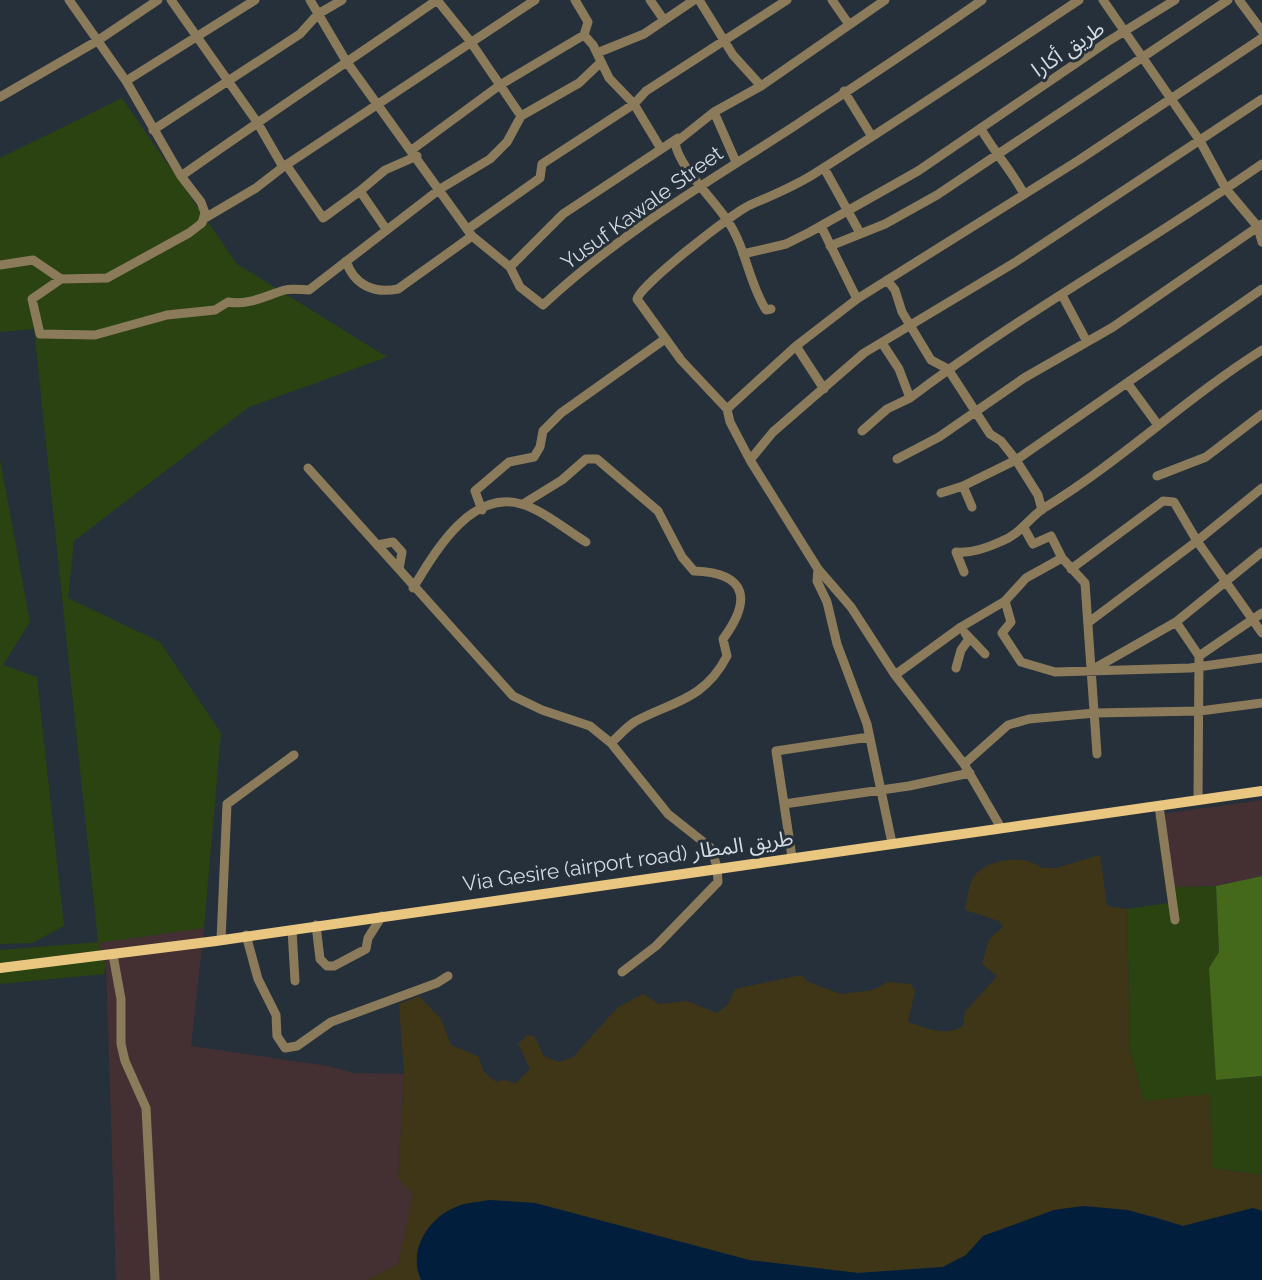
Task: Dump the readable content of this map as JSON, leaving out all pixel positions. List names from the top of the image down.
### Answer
{
  "streets": {
    "main road": ["Via Gesire (airport road) طريق المطار"],
    "street": ["طريق أكارا", "Yusuf Kawale Street"]
  }
}
